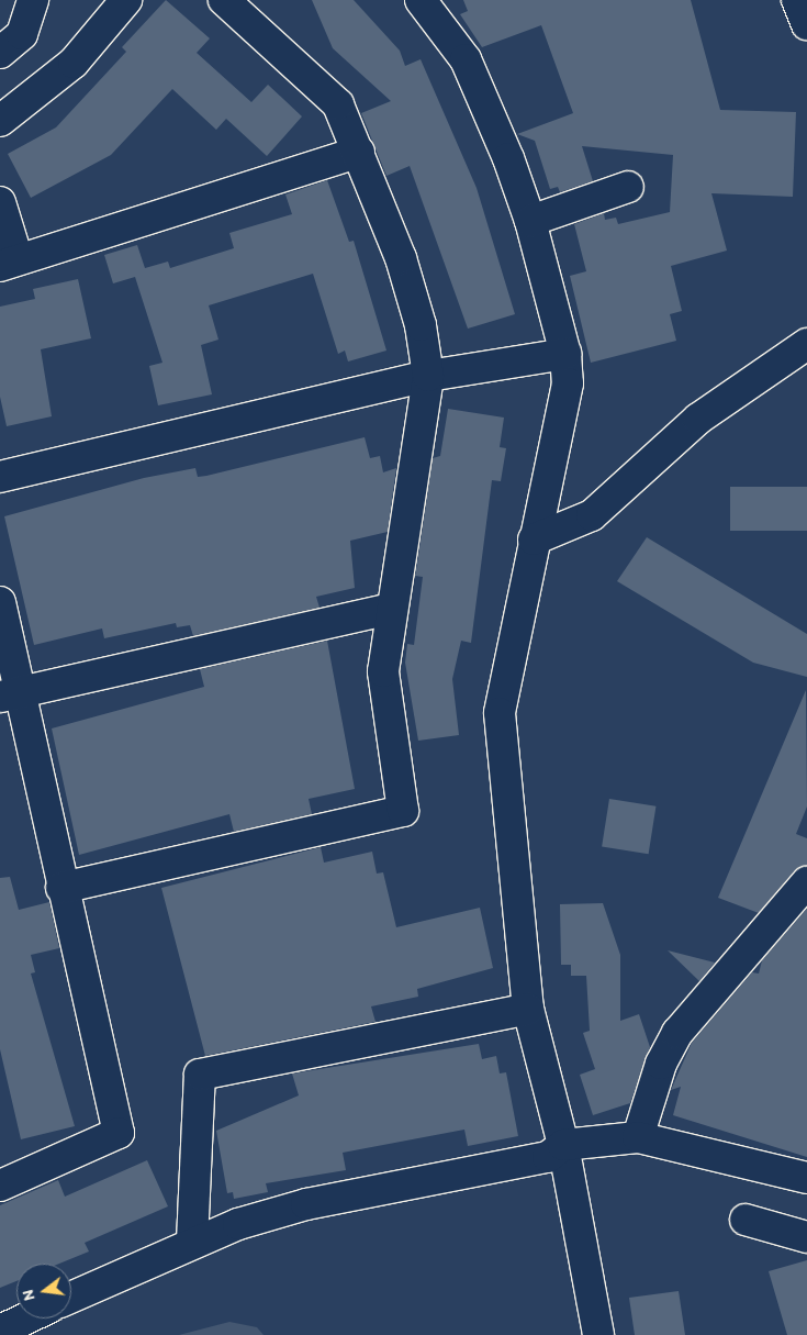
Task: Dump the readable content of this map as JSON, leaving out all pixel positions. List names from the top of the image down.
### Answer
{
  "north": "left"
}
